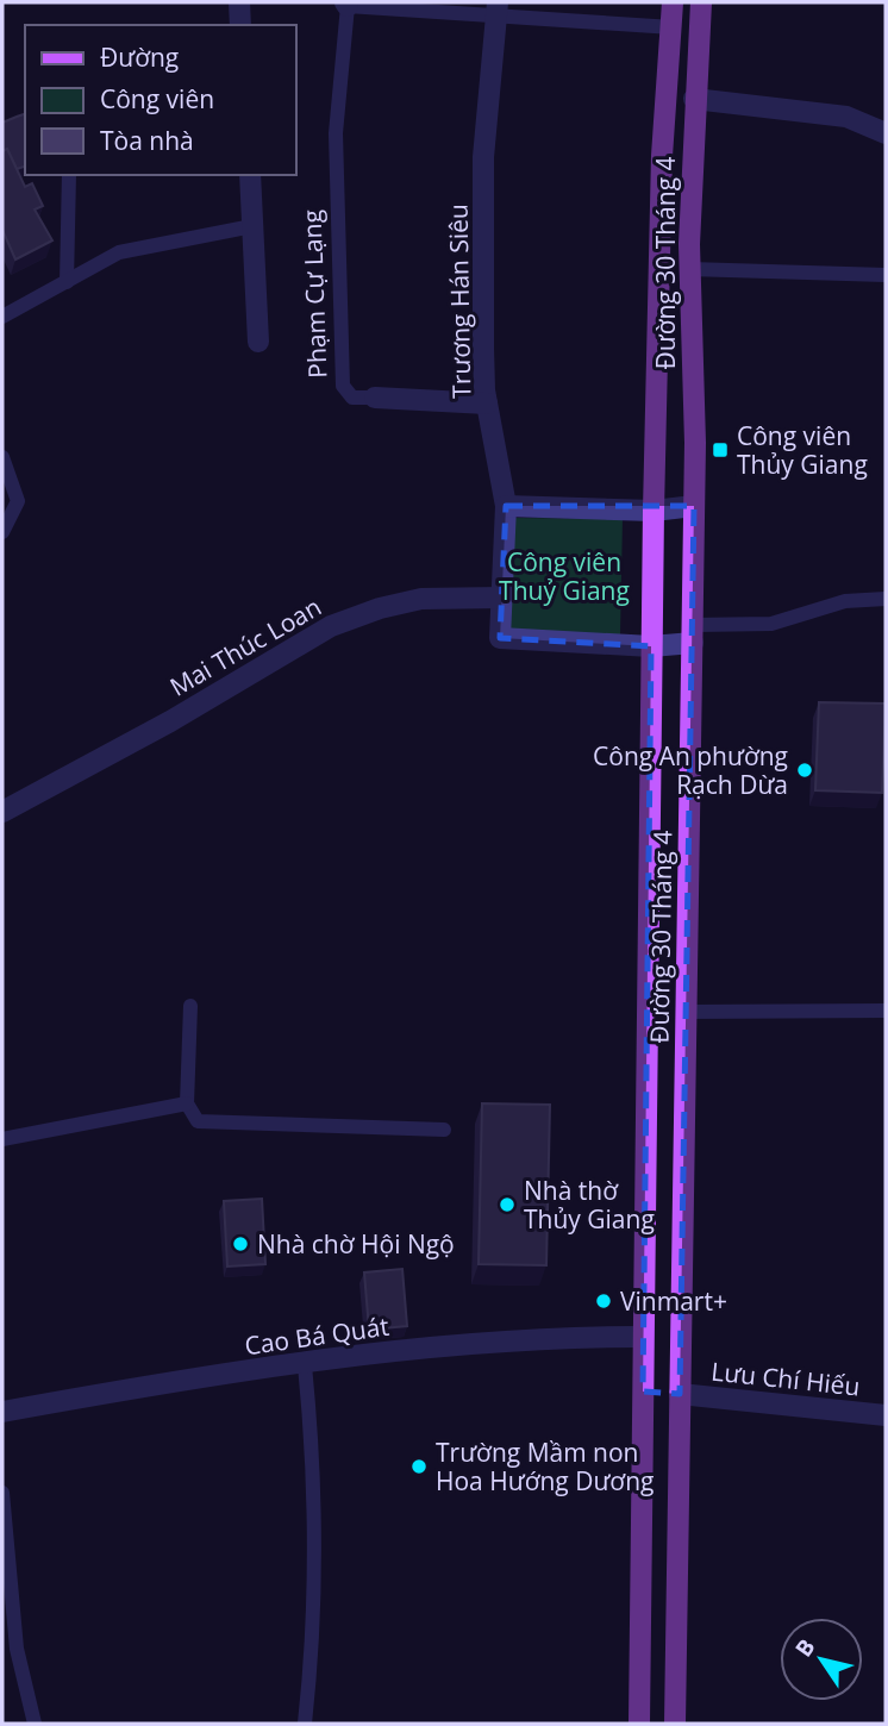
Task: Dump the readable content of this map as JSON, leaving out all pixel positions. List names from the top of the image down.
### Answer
{
  "streets": {
    "main road": ["Đường 30 Tháng 4"],
    "street": [
      "Phạm Cự Lạng",
      "Trương Hán Siêu",
      "Mai Thúc Loan",
      "Cao Bá Quát",
      "Lưu Chí Hiếu"
    ]
  },
  "crossings": [
    ["Đường 30 Tháng 4", "Cao Bá Quát"],
    ["Đường 30 Tháng 4", "Lưu Chí Hiếu"],
    ["Phạm Cự Lạng", "Trương Hán Siêu"],
    ["Trương Hán Siêu", "Mai Thúc Loan"]
  ],
  "parks": ["Công viên Thuỷ Giang"],
  "places": {
    "transit": ["Công viên Thủy Giang"],
    "other": [
      "Công An phường Rạch Dừa",
      "Nhà thờ Thủy Giang",
      "Nhà chờ Hội Ngộ",
      "Vinmart+",
      "Trường Mầm non Hoa Hướng Dương"
    ]
  },
  "legend": ["Đường", "Công viên", "Tòa nhà"],
  "north": "top left"
}
